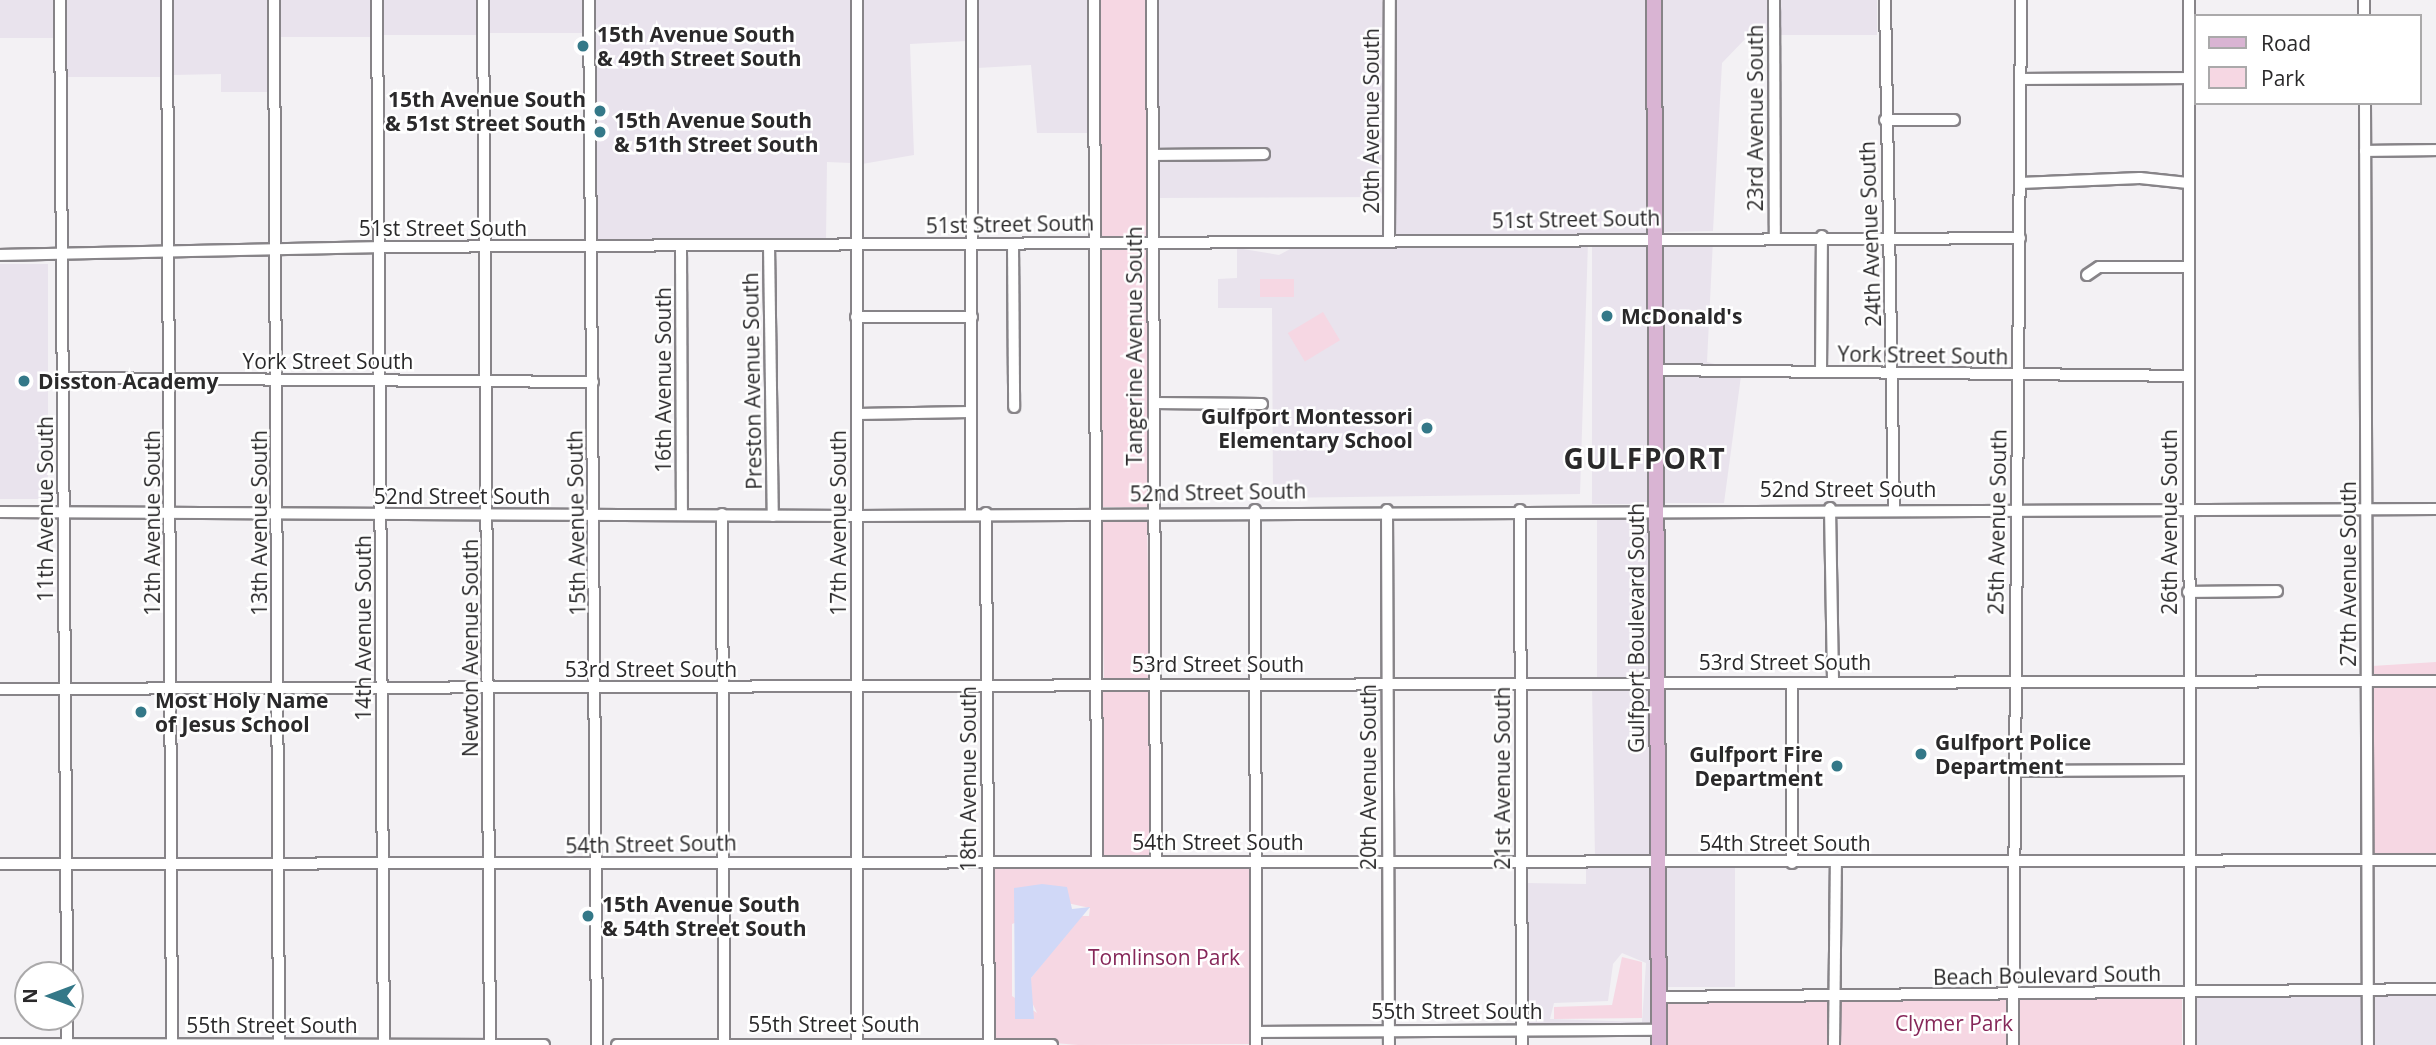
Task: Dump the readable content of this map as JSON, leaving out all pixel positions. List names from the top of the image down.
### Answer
{
  "streets": {
    "main road": ["Gulfport Boulevard South"],
    "street": [
      "23rd Avenue South",
      "20th Avenue South",
      "51st Street South",
      "24th Avenue South",
      "Tangerine Avenue South",
      "York Street South",
      "16th Avenue South",
      "Preston Avenue South",
      "52nd Street South",
      "11th Avenue South",
      "25th Avenue South",
      "26th Avenue South",
      "12th Avenue South",
      "13th Avenue South",
      "15th Avenue South",
      "17th Avenue South",
      "27th Avenue South",
      "14th Avenue South",
      "Newton Avenue South",
      "53rd Street South",
      "21st Avenue South",
      "18th Avenue South",
      "54th Street South",
      "Beach Boulevard South",
      "55th Street South"
    ]
  },
  "crossings": [
    ["23rd Avenue South", "51st Street South"],
    ["20th Avenue South", "51st Street South"],
    ["20th Avenue South", "52nd Street South"],
    ["20th Avenue South", "53rd Street South"],
    ["20th Avenue South", "54th Street South"],
    ["20th Avenue South", "55th Street South"],
    ["51st Street South", "24th Avenue South"],
    ["51st Street South", "Tangerine Avenue South"],
    ["51st Street South", "16th Avenue South"],
    ["51st Street South", "Preston Avenue South"],
    ["51st Street South", "11th Avenue South"],
    ["51st Street South", "25th Avenue South"],
    ["51st Street South", "12th Avenue South"],
    ["51st Street South", "13th Avenue South"],
    ["51st Street South", "15th Avenue South"],
    ["51st Street South", "17th Avenue South"],
    ["51st Street South", "14th Avenue South"],
    ["51st Street South", "Gulfport Boulevard South"],
    ["51st Street South", "Newton Avenue South"],
    ["24th Avenue South", "York Street South"],
    ["24th Avenue South", "52nd Street South"],
    ["Tangerine Avenue South", "52nd Street South"],
    ["Tangerine Avenue South", "53rd Street South"],
    ["Tangerine Avenue South", "54th Street South"],
    ["York Street South", "11th Avenue South"],
    ["York Street South", "25th Avenue South"],
    ["York Street South", "26th Avenue South"],
    ["York Street South", "12th Avenue South"],
    ["York Street South", "13th Avenue South"],
    ["York Street South", "15th Avenue South"],
    ["York Street South", "14th Avenue South"],
    ["York Street South", "Gulfport Boulevard South"],
    ["York Street South", "Newton Avenue South"],
    ["16th Avenue South", "52nd Street South"],
    ["Preston Avenue South", "52nd Street South"],
    ["52nd Street South", "11th Avenue South"],
    ["52nd Street South", "25th Avenue South"],
    ["52nd Street South", "26th Avenue South"],
    ["52nd Street South", "12th Avenue South"],
    ["52nd Street South", "13th Avenue South"],
    ["52nd Street South", "15th Avenue South"],
    ["52nd Street South", "17th Avenue South"],
    ["52nd Street South", "27th Avenue South"],
    ["52nd Street South", "14th Avenue South"],
    ["52nd Street South", "Gulfport Boulevard South"],
    ["52nd Street South", "Newton Avenue South"],
    ["52nd Street South", "21st Avenue South"],
    ["52nd Street South", "18th Avenue South"],
    ["11th Avenue South", "53rd Street South"],
    ["11th Avenue South", "54th Street South"],
    ["25th Avenue South", "53rd Street South"],
    ["25th Avenue South", "54th Street South"],
    ["25th Avenue South", "Beach Boulevard South"],
    ["26th Avenue South", "53rd Street South"],
    ["26th Avenue South", "54th Street South"],
    ["26th Avenue South", "Beach Boulevard South"],
    ["12th Avenue South", "53rd Street South"],
    ["12th Avenue South", "54th Street South"],
    ["12th Avenue South", "55th Street South"],
    ["13th Avenue South", "53rd Street South"],
    ["13th Avenue South", "54th Street South"],
    ["13th Avenue South", "55th Street South"],
    ["15th Avenue South", "53rd Street South"],
    ["15th Avenue South", "54th Street South"],
    ["17th Avenue South", "53rd Street South"],
    ["17th Avenue South", "54th Street South"],
    ["17th Avenue South", "55th Street South"],
    ["27th Avenue South", "53rd Street South"],
    ["27th Avenue South", "54th Street South"],
    ["27th Avenue South", "Beach Boulevard South"],
    ["14th Avenue South", "53rd Street South"],
    ["14th Avenue South", "54th Street South"],
    ["14th Avenue South", "55th Street South"],
    ["Gulfport Boulevard South", "53rd Street South"],
    ["Gulfport Boulevard South", "54th Street South"],
    ["Gulfport Boulevard South", "Beach Boulevard South"],
    ["Gulfport Boulevard South", "55th Street South"],
    ["Newton Avenue South", "53rd Street South"],
    ["Newton Avenue South", "54th Street South"],
    ["Newton Avenue South", "55th Street South"],
    ["53rd Street South", "21st Avenue South"],
    ["53rd Street South", "18th Avenue South"],
    ["21st Avenue South", "54th Street South"],
    ["21st Avenue South", "55th Street South"],
    ["18th Avenue South", "54th Street South"],
    ["18th Avenue South", "55th Street South"]
  ],
  "districts": ["GULFPORT"],
  "parks": ["Tomlinson Park", "Clymer Park"],
  "places": [
    "15th Avenue South & 49th Street South",
    "15th Avenue South & 51st Street South",
    "15th Avenue South & 51th Street South",
    "McDonald's",
    "Disston Academy",
    "Gulfport Montessori Elementary School",
    "Most Holy Name of Jesus School",
    "Gulfport Police Department",
    "Gulfport Fire Department",
    "15th Avenue South & 54th Street South"
  ],
  "legend": ["Road", "Park"],
  "north": "left"
}
